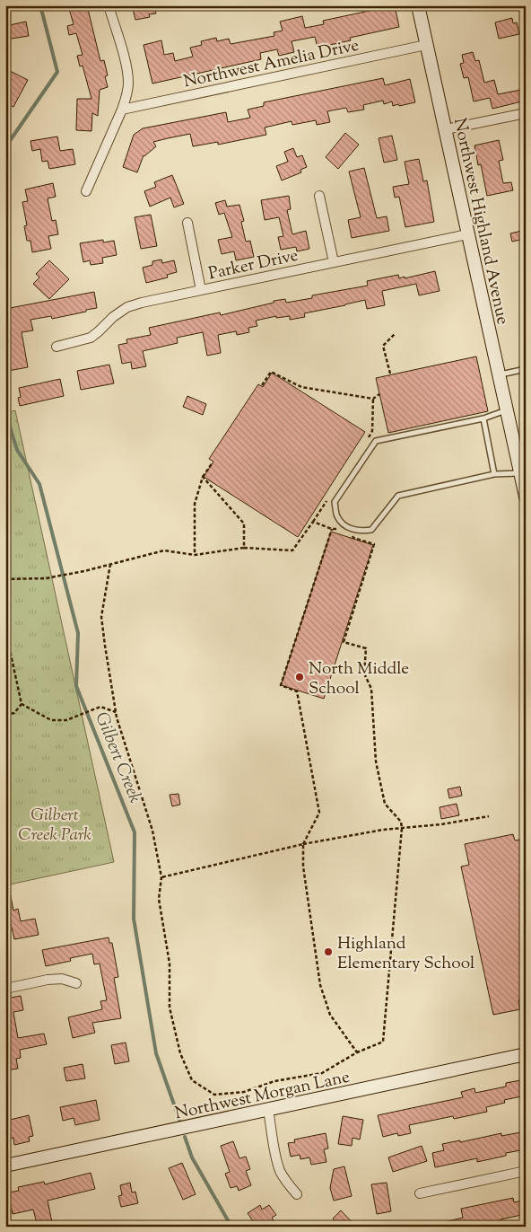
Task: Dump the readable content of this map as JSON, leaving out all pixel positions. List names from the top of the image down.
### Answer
{
  "streets": {
    "street": [
      "Northwest Amelia Drive",
      "Northwest Highland Avenue",
      "Parker Drive",
      "Northwest Morgan Lane"
    ]
  },
  "crossings": [
    ["Northwest Amelia Drive", "Northwest Highland Avenue"],
    ["Northwest Highland Avenue", "Parker Drive"]
  ],
  "water": ["Gilbert Creek"],
  "parks": ["Gilbert Creek Park"],
  "places": ["North Middle School", "Highland Elementary School"]
}
